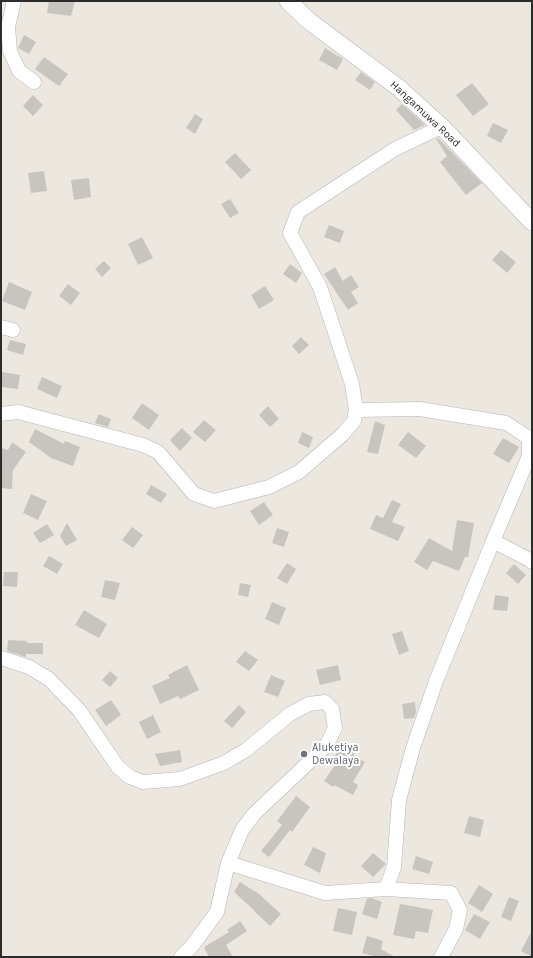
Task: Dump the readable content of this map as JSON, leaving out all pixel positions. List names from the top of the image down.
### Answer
{
  "streets": {
    "street": ["Hangamuwa Road"]
  },
  "places": ["Aluketiya Dewalaya"]
}
